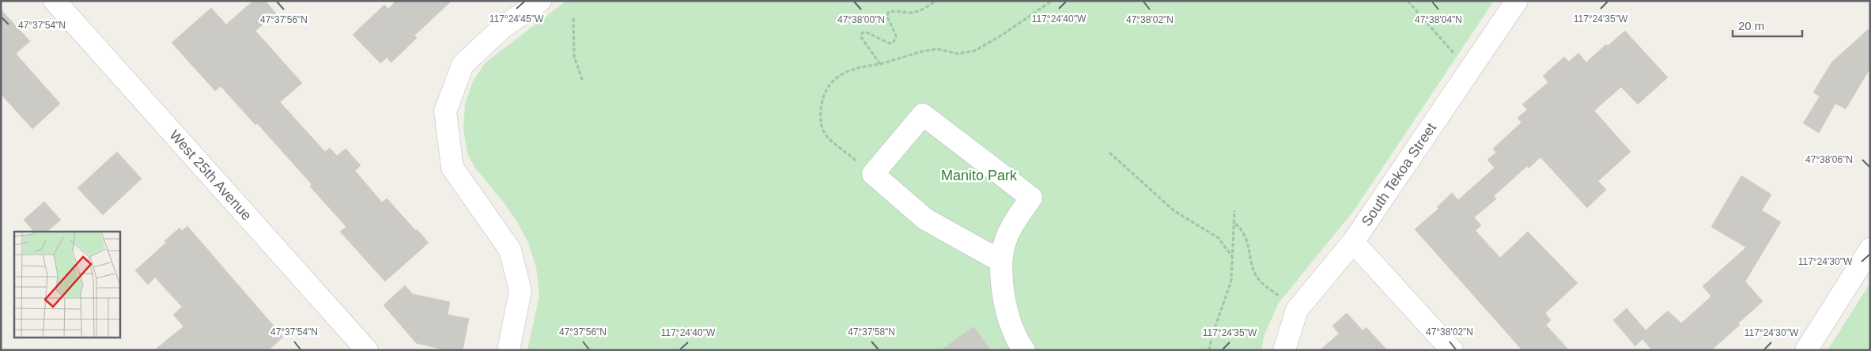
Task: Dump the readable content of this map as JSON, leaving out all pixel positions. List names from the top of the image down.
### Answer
{
  "streets": {
    "street": ["West 25th Avenue", "South Tekoa Street"]
  },
  "parks": ["Manito Park"],
  "scale_bar": "20 m",
  "coordinates": [
    "117°24'40\"W",
    "117°24'35\"W",
    "117°24'45\"W",
    "47°38'02\"N",
    "47°38'04\"N",
    "47°37'56\"N",
    "47°38'00\"N",
    "47°37'54\"N",
    "47°38'06\"N",
    "117°24'30\"W",
    "47°37'58\"N"
  ]
}
